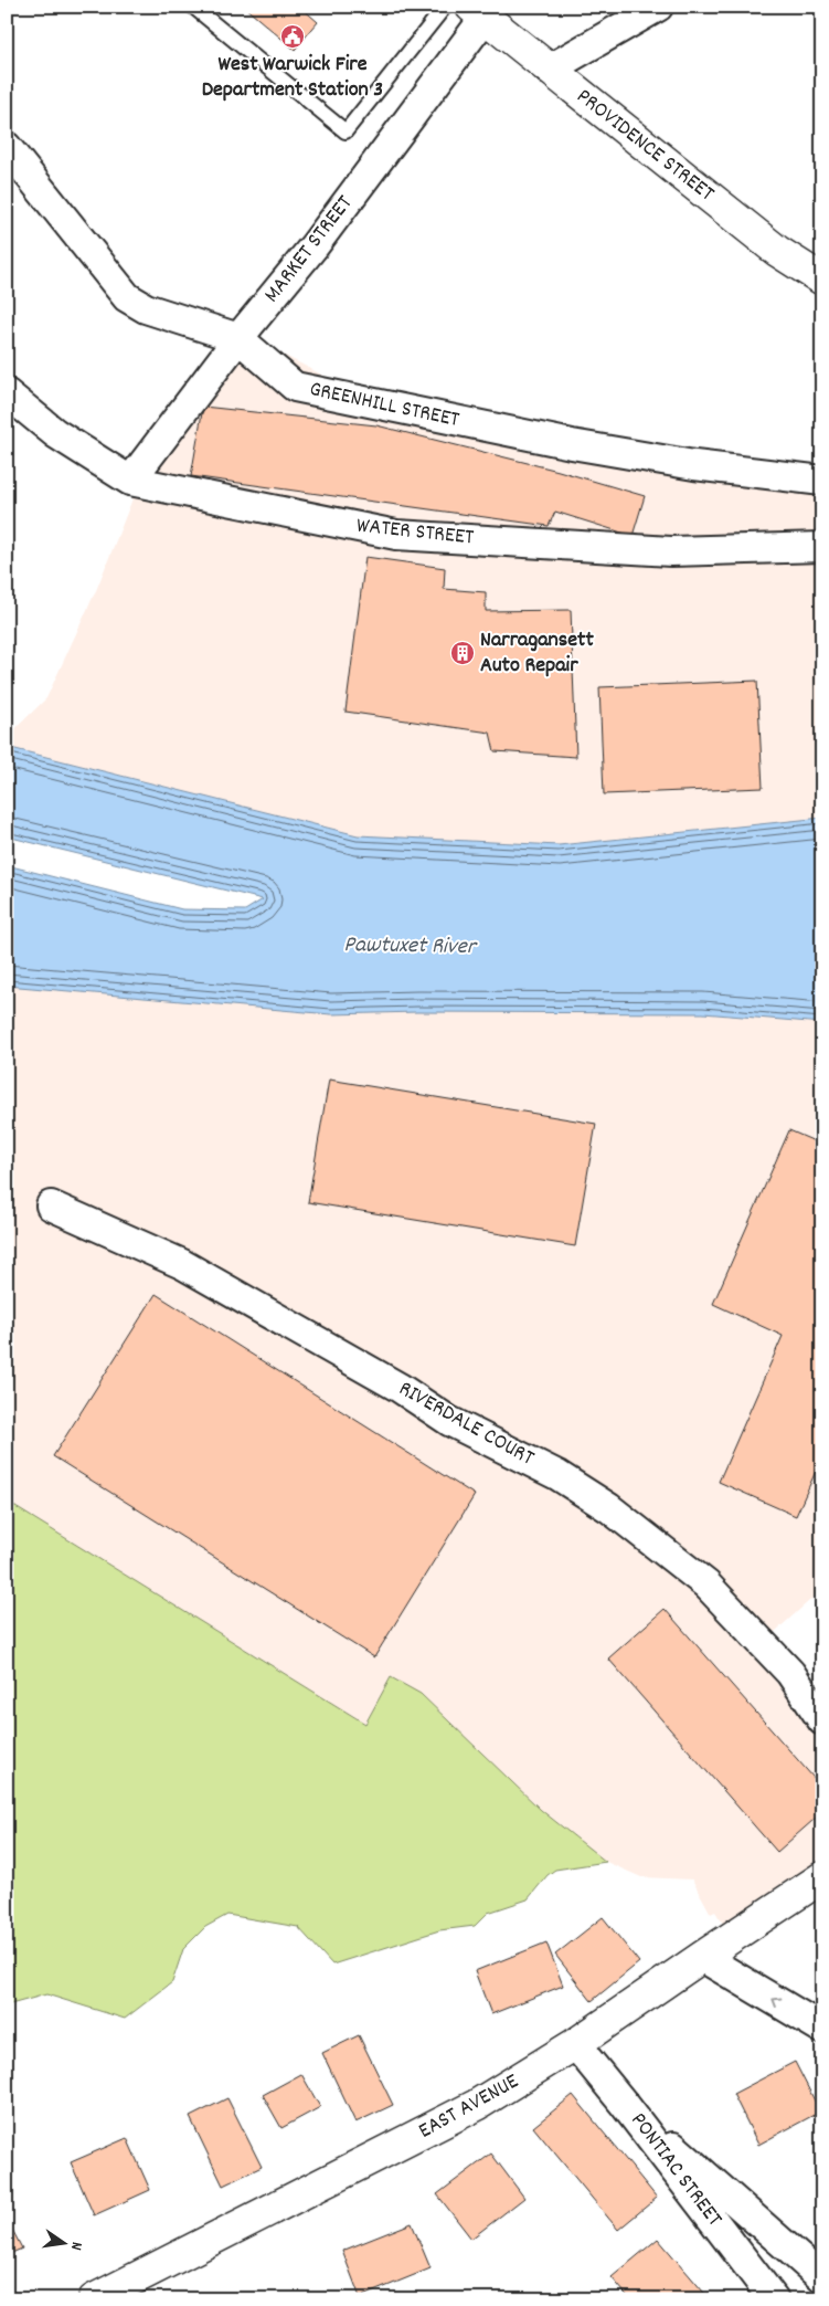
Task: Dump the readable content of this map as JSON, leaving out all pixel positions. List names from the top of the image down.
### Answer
{
  "streets": {
    "main road": ["PROVIDENCE STREET", "EAST AVENUE"],
    "street": [
      "MARKET STREET",
      "GREENHILL STREET",
      "WATER STREET",
      "RIVERDALE COURT",
      "PONTIAC STREET"
    ]
  },
  "crossings": [
    ["PROVIDENCE STREET", "MARKET STREET"],
    ["MARKET STREET", "GREENHILL STREET"],
    ["MARKET STREET", "WATER STREET"],
    ["EAST AVENUE", "PONTIAC STREET"]
  ],
  "water": ["Pawtuxet River"],
  "places": {
    "public building": ["West Warwick Fire Department Station 3"],
    "building": ["Narragansett Auto Repair"]
  },
  "north": "right"
}
